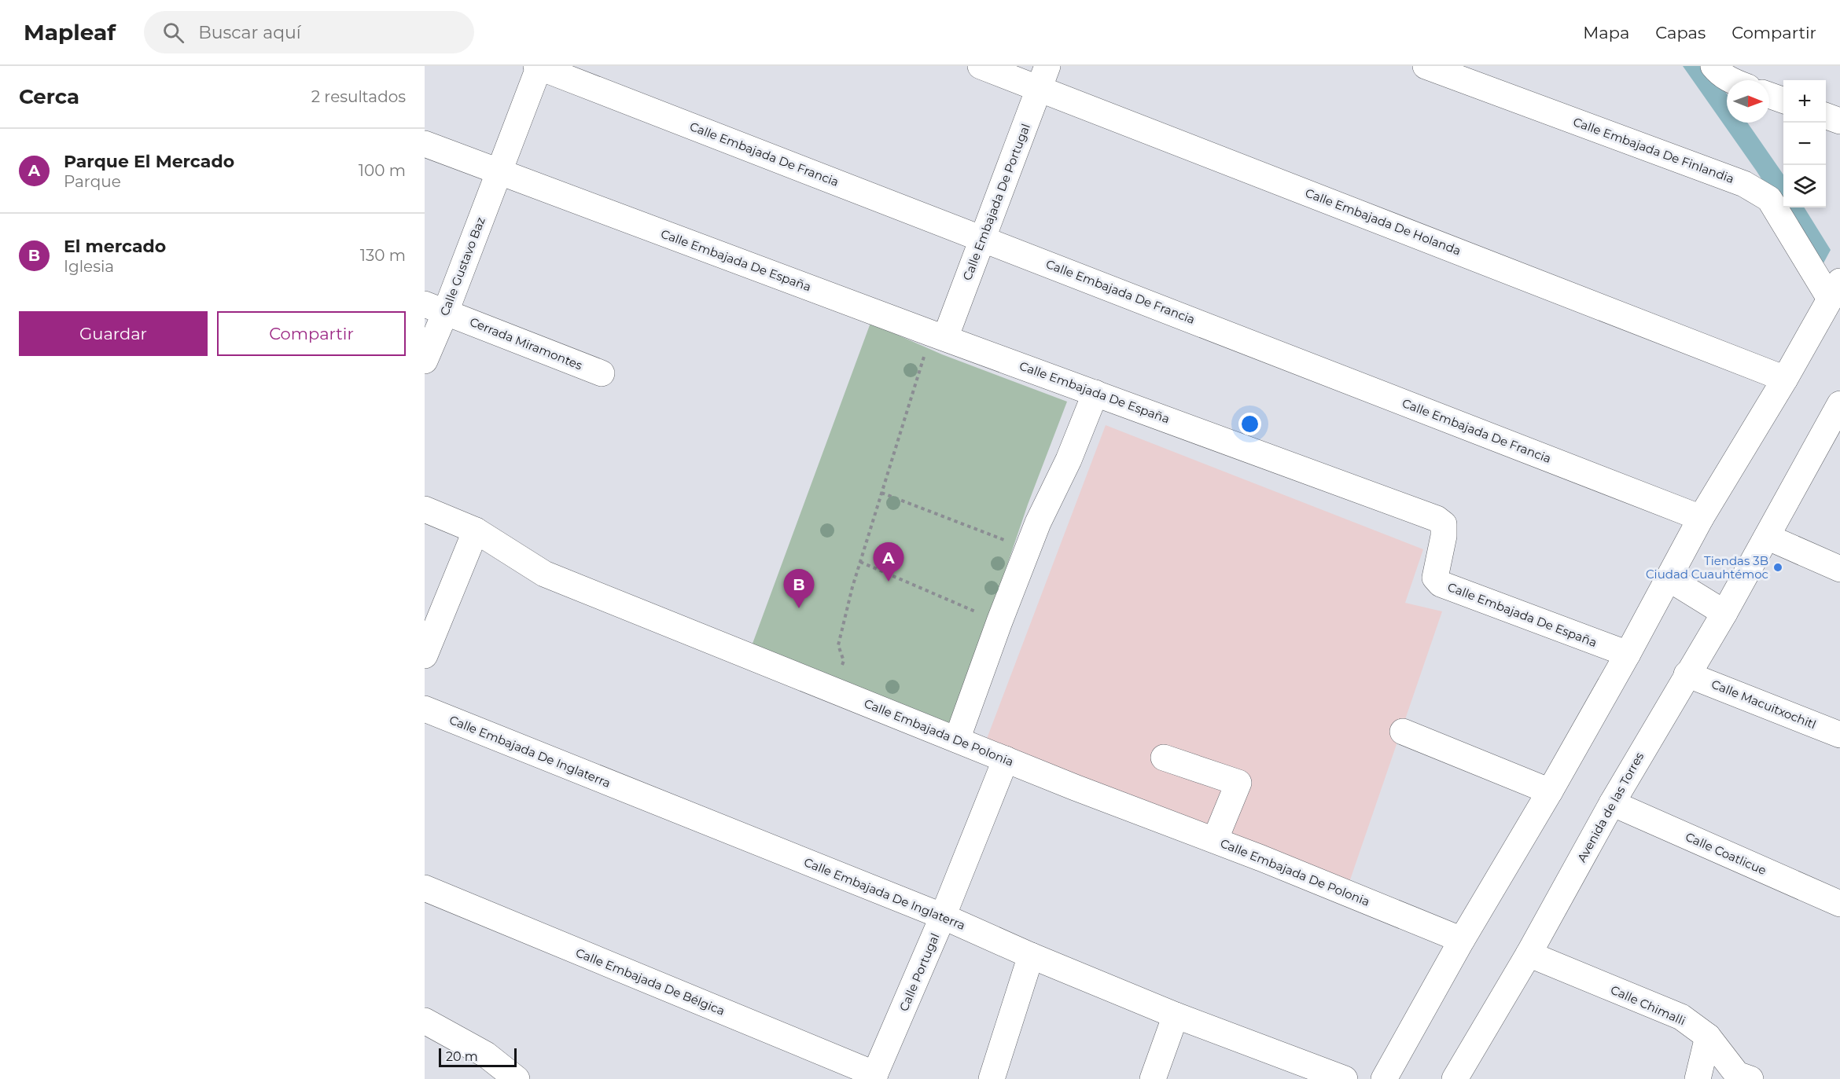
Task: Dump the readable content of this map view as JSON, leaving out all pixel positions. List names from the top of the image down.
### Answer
{
  "streets": {
    "street": [
      "Calle Embajada De Finlandia",
      "Calle Embajada De Francia",
      "Calle Embajada De Portugal",
      "Calle Embajada De Holanda",
      "Calle Embajada De España",
      "Calle Gustavo Baz",
      "Cerrada Miramontes",
      "Calle Macuitxochitl",
      "Calle Embajada De Polonia",
      "Calle Embajada De Inglaterra",
      "Avenida de las Torres",
      "Calle Coatlicue",
      "Calle Portugal",
      "Calle Embajada De Bélgica",
      "Calle Chimalli"
    ]
  },
  "crossings": [
    ["Calle Embajada De Francia", "Calle Embajada De Portugal"],
    ["Calle Embajada De Francia", "Calle Gustavo Baz"],
    ["Calle Embajada De Portugal", "Calle Embajada De Holanda"],
    ["Calle Embajada De Portugal", "Calle Embajada De España"],
    ["Calle Embajada De España", "Calle Gustavo Baz"],
    ["Calle Gustavo Baz", "Cerrada Miramontes"],
    ["Calle Macuitxochitl", "Avenida de las Torres"],
    ["Calle Embajada De Polonia", "Calle Portugal"],
    ["Calle Embajada De Inglaterra", "Calle Portugal"],
    ["Avenida de las Torres", "Calle Coatlicue"],
    ["Avenida de las Torres", "Calle Chimalli"],
    ["Calle Portugal", "Calle Embajada De Bélgica"]
  ],
  "places": ["Tiendas 3B Ciudad Cuauhtémoc"],
  "scale_bar": "20 m",
  "north": "right",
  "page": {
    "header": "Mapleaf",
    "search": "Buscar aquí",
    "nav": ["Mapa", "Capas", "Compartir"],
    "heading": ["Cerca", "2 resultados"],
    "map_buttons": ["+", "−"],
    "list": [
      {
        "mark": "A",
        "name": "Parque El Mercado",
        "note": "Parque",
        "value": "100 m"
      },
      {
        "mark": "B",
        "name": "El mercado",
        "note": "Iglesia",
        "value": "130 m"
      }
    ],
    "buttons": ["Guardar", "Compartir"],
    "pins": ["A", "B"],
    "scale": "20 m"
  }
}
